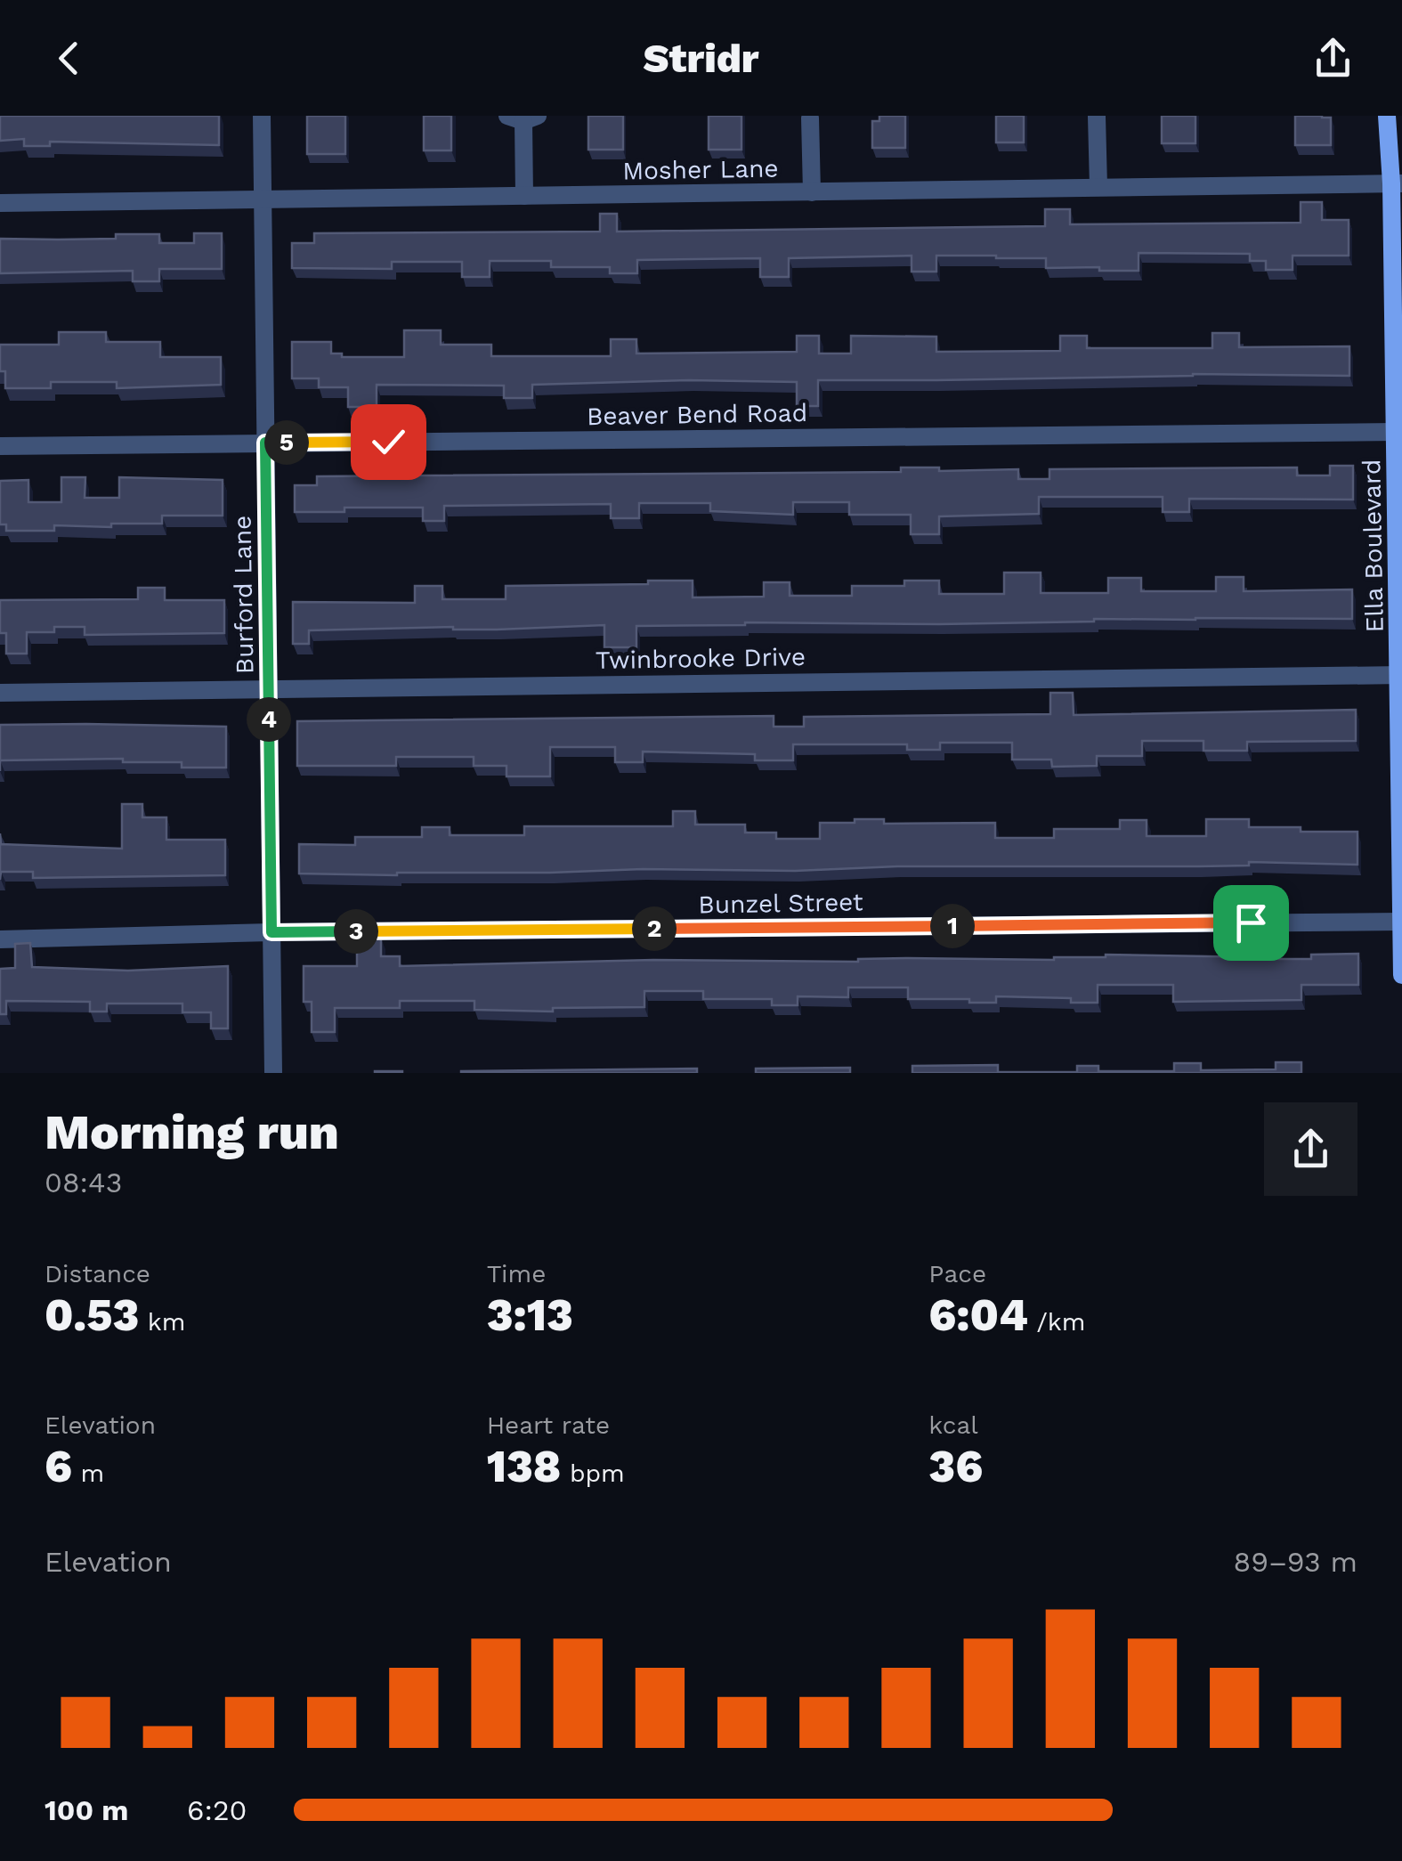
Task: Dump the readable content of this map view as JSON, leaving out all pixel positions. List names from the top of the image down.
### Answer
{
  "streets": {
    "main road": ["Ella Boulevard"],
    "street": [
      "Mosher Lane",
      "Beaver Bend Road",
      "Burford Lane",
      "Twinbrooke Drive",
      "Bunzel Street"
    ]
  },
  "crossings": [
    ["Mosher Lane", "Ella Boulevard"],
    ["Mosher Lane", "Burford Lane"],
    ["Beaver Bend Road", "Ella Boulevard"],
    ["Beaver Bend Road", "Burford Lane"],
    ["Ella Boulevard", "Twinbrooke Drive"],
    ["Ella Boulevard", "Bunzel Street"],
    ["Burford Lane", "Twinbrooke Drive"],
    ["Burford Lane", "Bunzel Street"]
  ],
  "page": {
    "header": "Stridr",
    "pins": [
      "5",
      "4",
      "1",
      "2",
      "3"
    ],
    "heading": ["Morning run", "08:43"],
    "stats": [
      ["Distance", "0.53 km"],
      ["Time", "3:13"],
      ["Pace", "6:04 /km"],
      ["Elevation", "6 m"],
      ["Heart rate", "138 bpm"],
      ["kcal", "36"]
    ],
    "chart": ["Elevation", "89–93 m"],
    "list": [
      {
        "name": "100 m",
        "note": "6:20"
      }
    ]
  }
}
